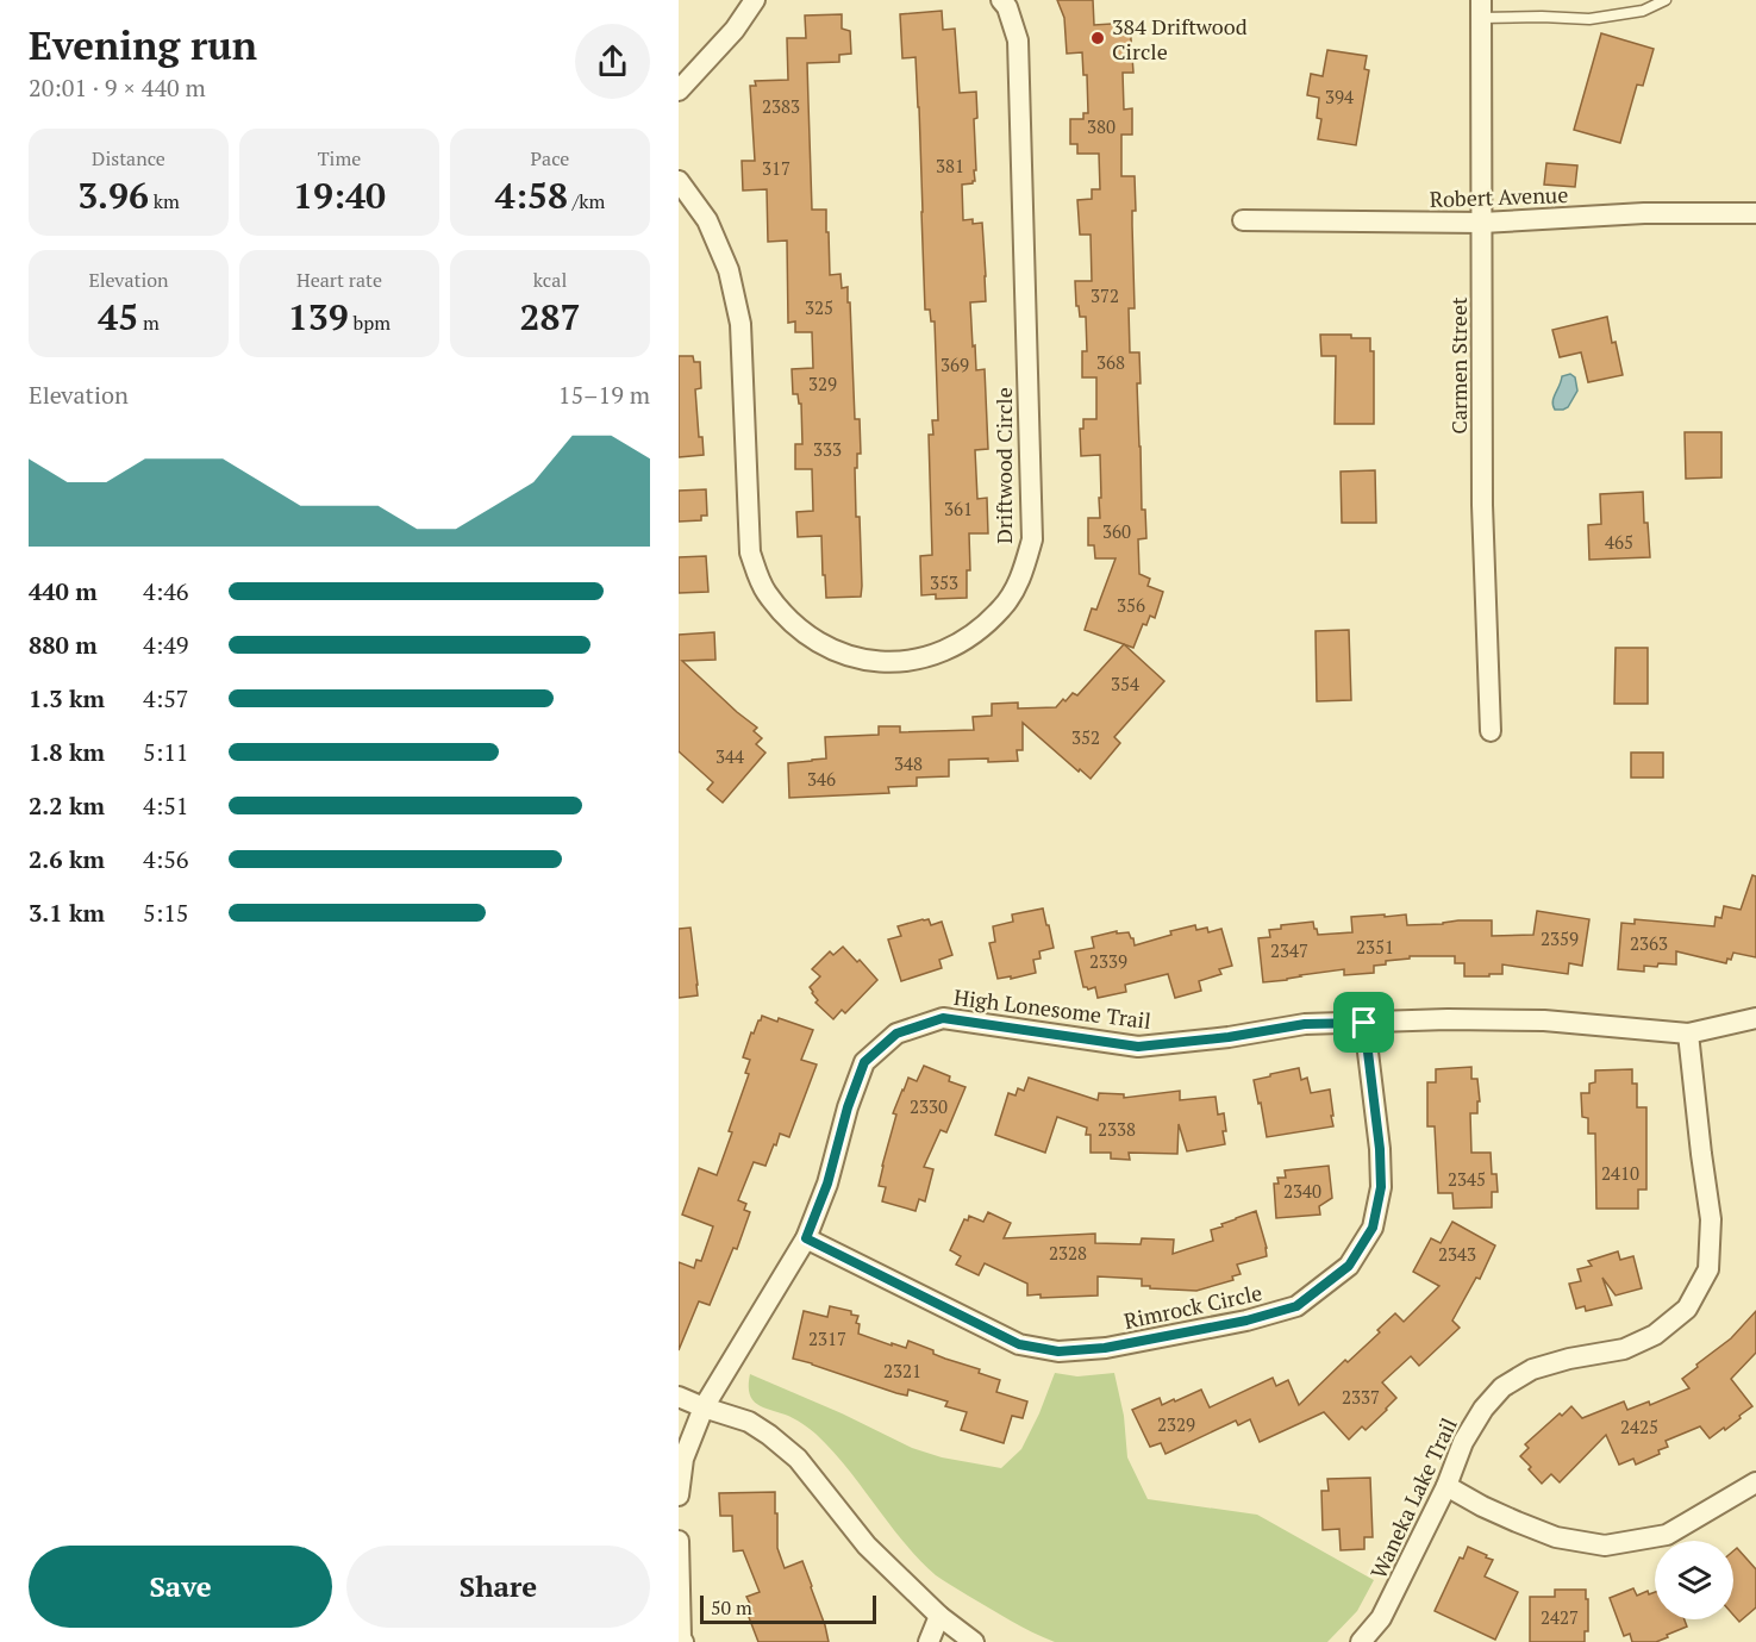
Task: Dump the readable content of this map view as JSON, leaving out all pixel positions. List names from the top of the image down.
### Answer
{
  "streets": {
    "street": [
      "Robert Avenue",
      "Carmen Street",
      "Driftwood Circle",
      "High Lonesome Trail",
      "Rimrock Circle",
      "Waneka Lake Trail"
    ]
  },
  "crossings": [
    ["Robert Avenue", "Carmen Street"],
    ["High Lonesome Trail", "Rimrock Circle"],
    ["High Lonesome Trail", "Waneka Lake Trail"]
  ],
  "places": ["384 Driftwood Circle"],
  "house_numbers": [
    "394",
    "2383",
    "380",
    "381",
    "317",
    "372",
    "325",
    "368",
    "369",
    "329",
    "333",
    "361",
    "360",
    "465",
    "353",
    "356",
    "354",
    "352",
    "344",
    "348",
    "346",
    "2359",
    "2363",
    "2351",
    "2347",
    "2339",
    "2330",
    "2338",
    "2410",
    "2345",
    "2340",
    "2328",
    "2343",
    "2317",
    "2321",
    "2337",
    "2329",
    "2425",
    "2427"
  ],
  "scale_bar": "50 m",
  "page": {
    "heading": ["Evening run", "20:01 · 9 × 440 m"],
    "stats": [
      ["Distance", "3.96 km"],
      ["Time", "19:40"],
      ["Pace", "4:58 /km"],
      ["Elevation", "45 m"],
      ["Heart rate", "139 bpm"],
      ["kcal", "287"]
    ],
    "chart": ["Elevation", "15–19 m"],
    "list": [
      {
        "name": "440 m",
        "note": "4:46"
      },
      {
        "name": "880 m",
        "note": "4:49"
      },
      {
        "name": "1.3 km",
        "note": "4:57"
      },
      {
        "name": "1.8 km",
        "note": "5:11"
      },
      {
        "name": "2.2 km",
        "note": "4:51"
      },
      {
        "name": "2.6 km",
        "note": "4:56"
      },
      {
        "name": "3.1 km",
        "note": "5:15"
      }
    ],
    "buttons": ["Save", "Share"],
    "scale": "50 m"
  }
}
